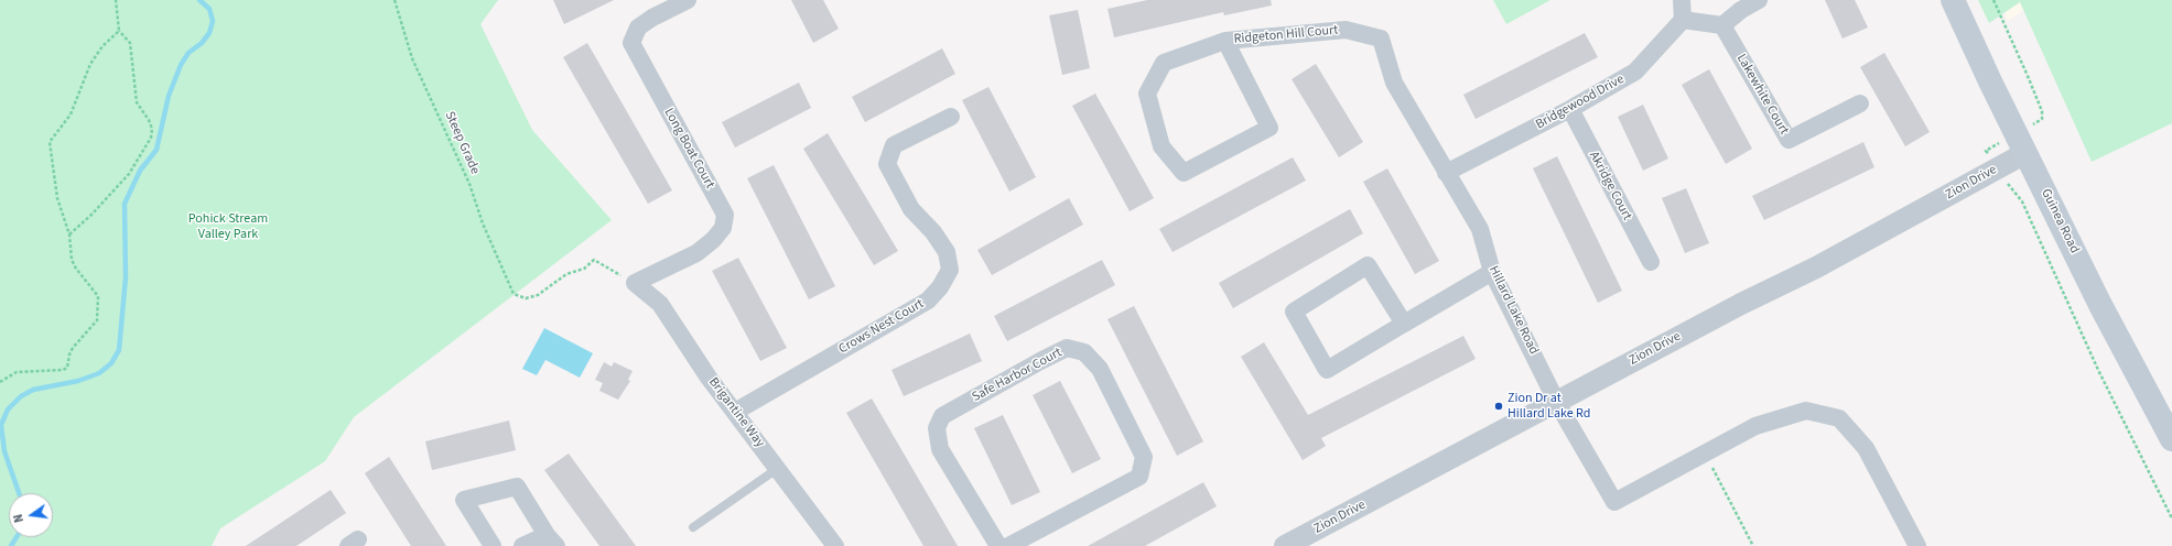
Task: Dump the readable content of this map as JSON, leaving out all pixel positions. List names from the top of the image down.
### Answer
{
  "streets": {
    "main road": ["Guinea Road"],
    "street": [
      "Ridgeton Hill Court",
      "Lakewhite Court",
      "Bridgewood Drive",
      "Long Boat Court",
      "Zion Drive",
      "Akridge Court",
      "Hillard Lake Road",
      "Crows Nest Court",
      "Safe Harbor Court",
      "Brigantine Way"
    ],
    "path": ["Steep Grade"]
  },
  "crossings": [
    ["Ridgeton Hill Court", "Bridgewood Drive"],
    ["Ridgeton Hill Court", "Hillard Lake Road"],
    ["Bridgewood Drive", "Akridge Court"],
    ["Bridgewood Drive", "Hillard Lake Road"],
    ["Steep Grade", "Long Boat Court"],
    ["Steep Grade", "Brigantine Way"],
    ["Long Boat Court", "Brigantine Way"],
    ["Zion Drive", "Guinea Road"],
    ["Zion Drive", "Hillard Lake Road"],
    ["Crows Nest Court", "Brigantine Way"]
  ],
  "parks": ["Pohick Stream Valley Park"],
  "places": ["Zion Dr at Hillard Lake Rd"],
  "north": "left"
}
